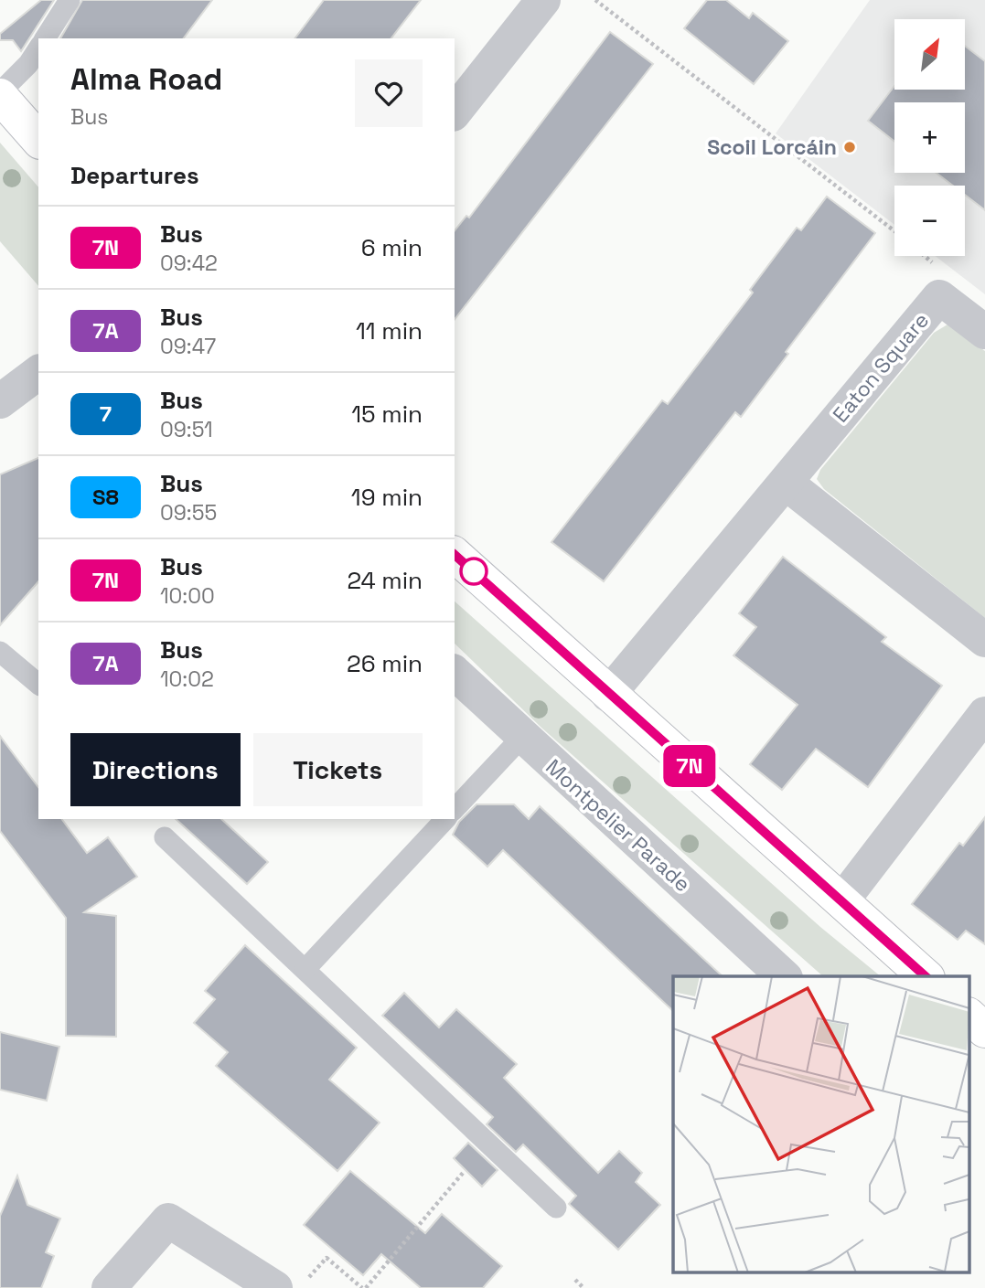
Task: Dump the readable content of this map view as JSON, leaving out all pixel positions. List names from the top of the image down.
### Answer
{
  "streets": {
    "street": ["Eaton Square", "Montpelier Parade"]
  },
  "places": ["Scoil Lorcáin"],
  "lines": ["bus line 7N"],
  "north": "top right",
  "page": {
    "on_map": "7N",
    "map_buttons": ["+", "−"],
    "heading": [
      ["Alma Road", "Bus"],
      "Departures"
    ],
    "list": [
      {
        "mark": "7N",
        "name": "Bus",
        "note": "09:42",
        "value": "6 min"
      },
      {
        "mark": "7A",
        "name": "Bus",
        "note": "09:47",
        "value": "11 min"
      },
      {
        "mark": "7",
        "name": "Bus",
        "note": "09:51",
        "value": "15 min"
      },
      {
        "mark": "S8",
        "name": "Bus",
        "note": "09:55",
        "value": "19 min"
      },
      {
        "mark": "7N",
        "name": "Bus",
        "note": "10:00",
        "value": "24 min"
      },
      {
        "mark": "7A",
        "name": "Bus",
        "note": "10:02",
        "value": "26 min"
      }
    ],
    "buttons": ["Directions", "Tickets"]
  }
}
